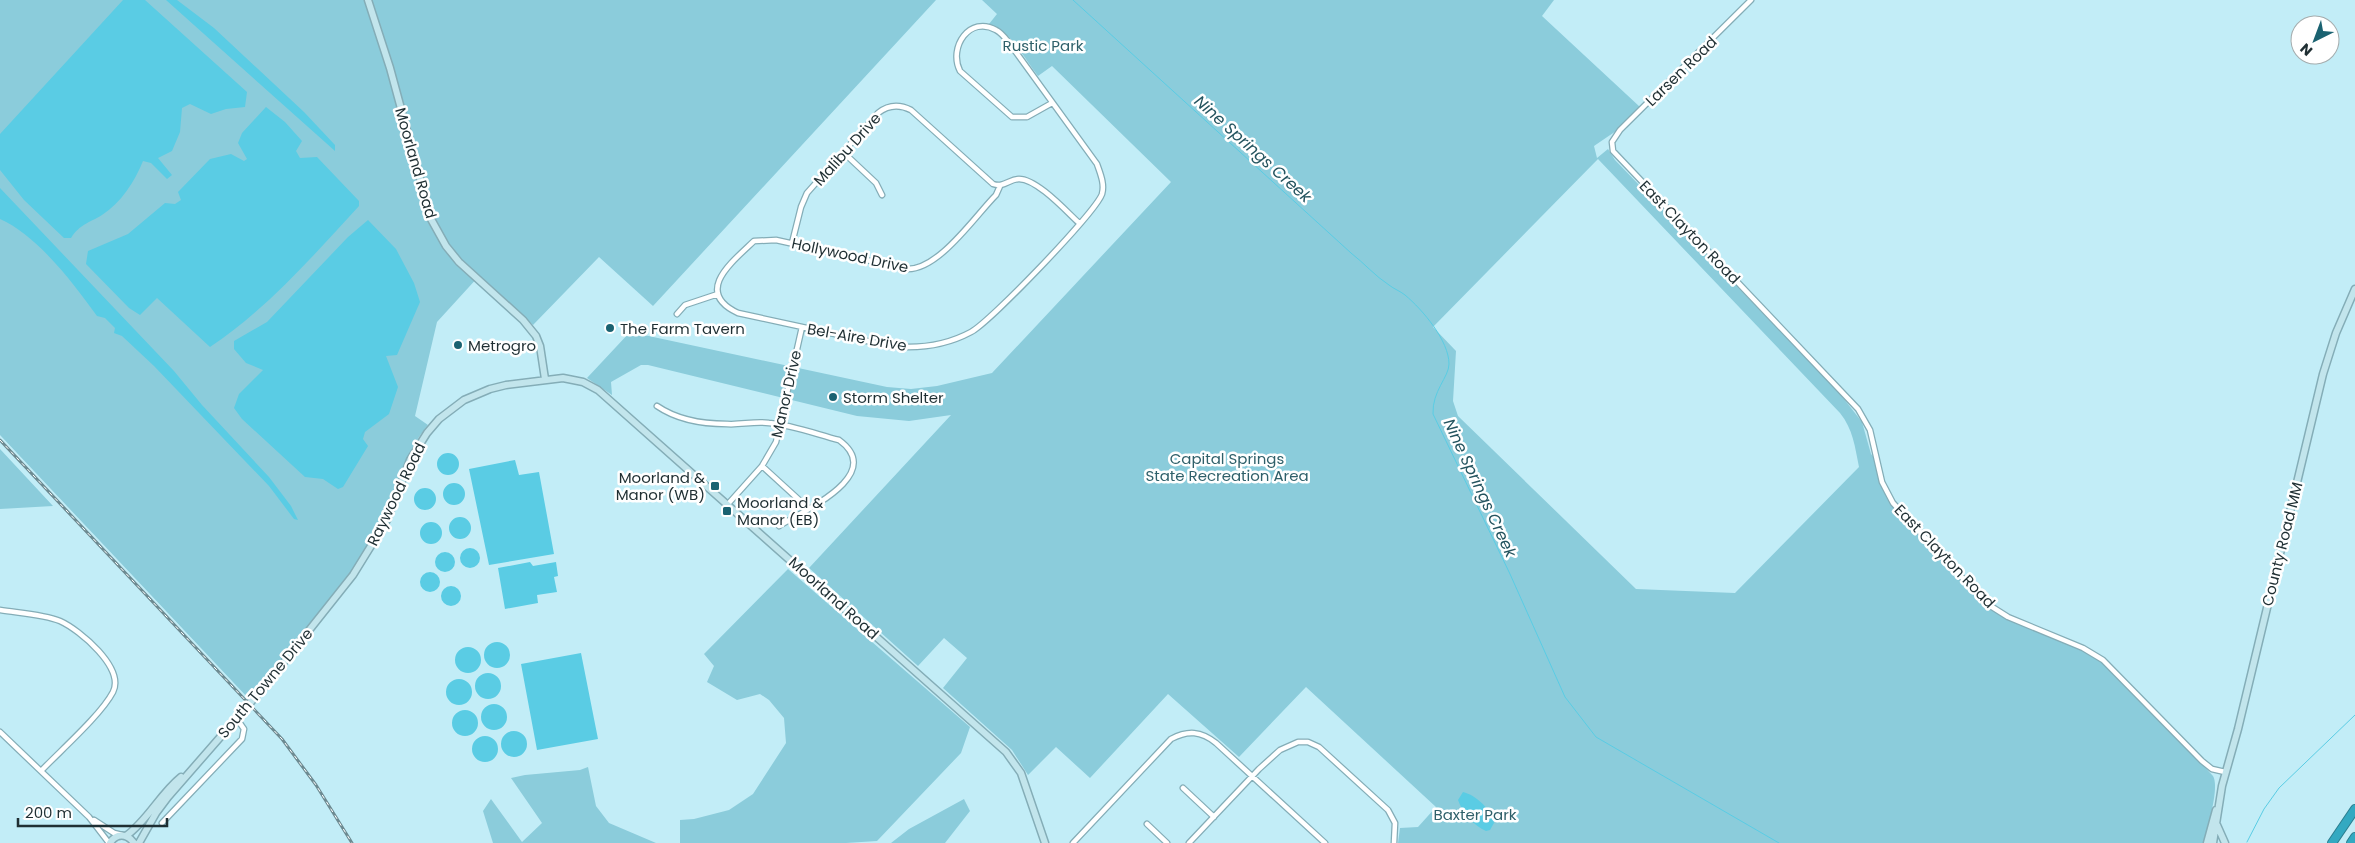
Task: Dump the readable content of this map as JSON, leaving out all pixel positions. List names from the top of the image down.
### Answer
{
  "streets": {
    "street": [
      "Larsen Road",
      "Malibu Drive",
      "Moorland Road",
      "East Clayton Road",
      "Hollywood Drive",
      "Bel-Aire Drive",
      "Manor Drive",
      "Raywood Road",
      "County Road MM",
      "South Towne Drive"
    ]
  },
  "crossings": [
    ["Larsen Road", "East Clayton Road"],
    ["Malibu Drive", "Hollywood Drive"],
    ["Moorland Road", "Manor Drive"],
    ["Moorland Road", "Raywood Road"],
    ["East Clayton Road", "County Road MM"],
    ["Hollywood Drive", "Bel-Aire Drive"],
    ["Bel-Aire Drive", "Manor Drive"],
    ["Raywood Road", "South Towne Drive"]
  ],
  "water": ["Nine Springs Creek"],
  "parks": ["Rustic Park", "Capital Springs State Recreation Area", "Baxter Park"],
  "places": {
    "other": ["The Farm Tavern", "Metrogro", "Storm Shelter"],
    "transit": ["Moorland & Manor (WB)", "Moorland & Manor (EB)"]
  },
  "scale_bar": "200 m",
  "north": "bottom left"
}
